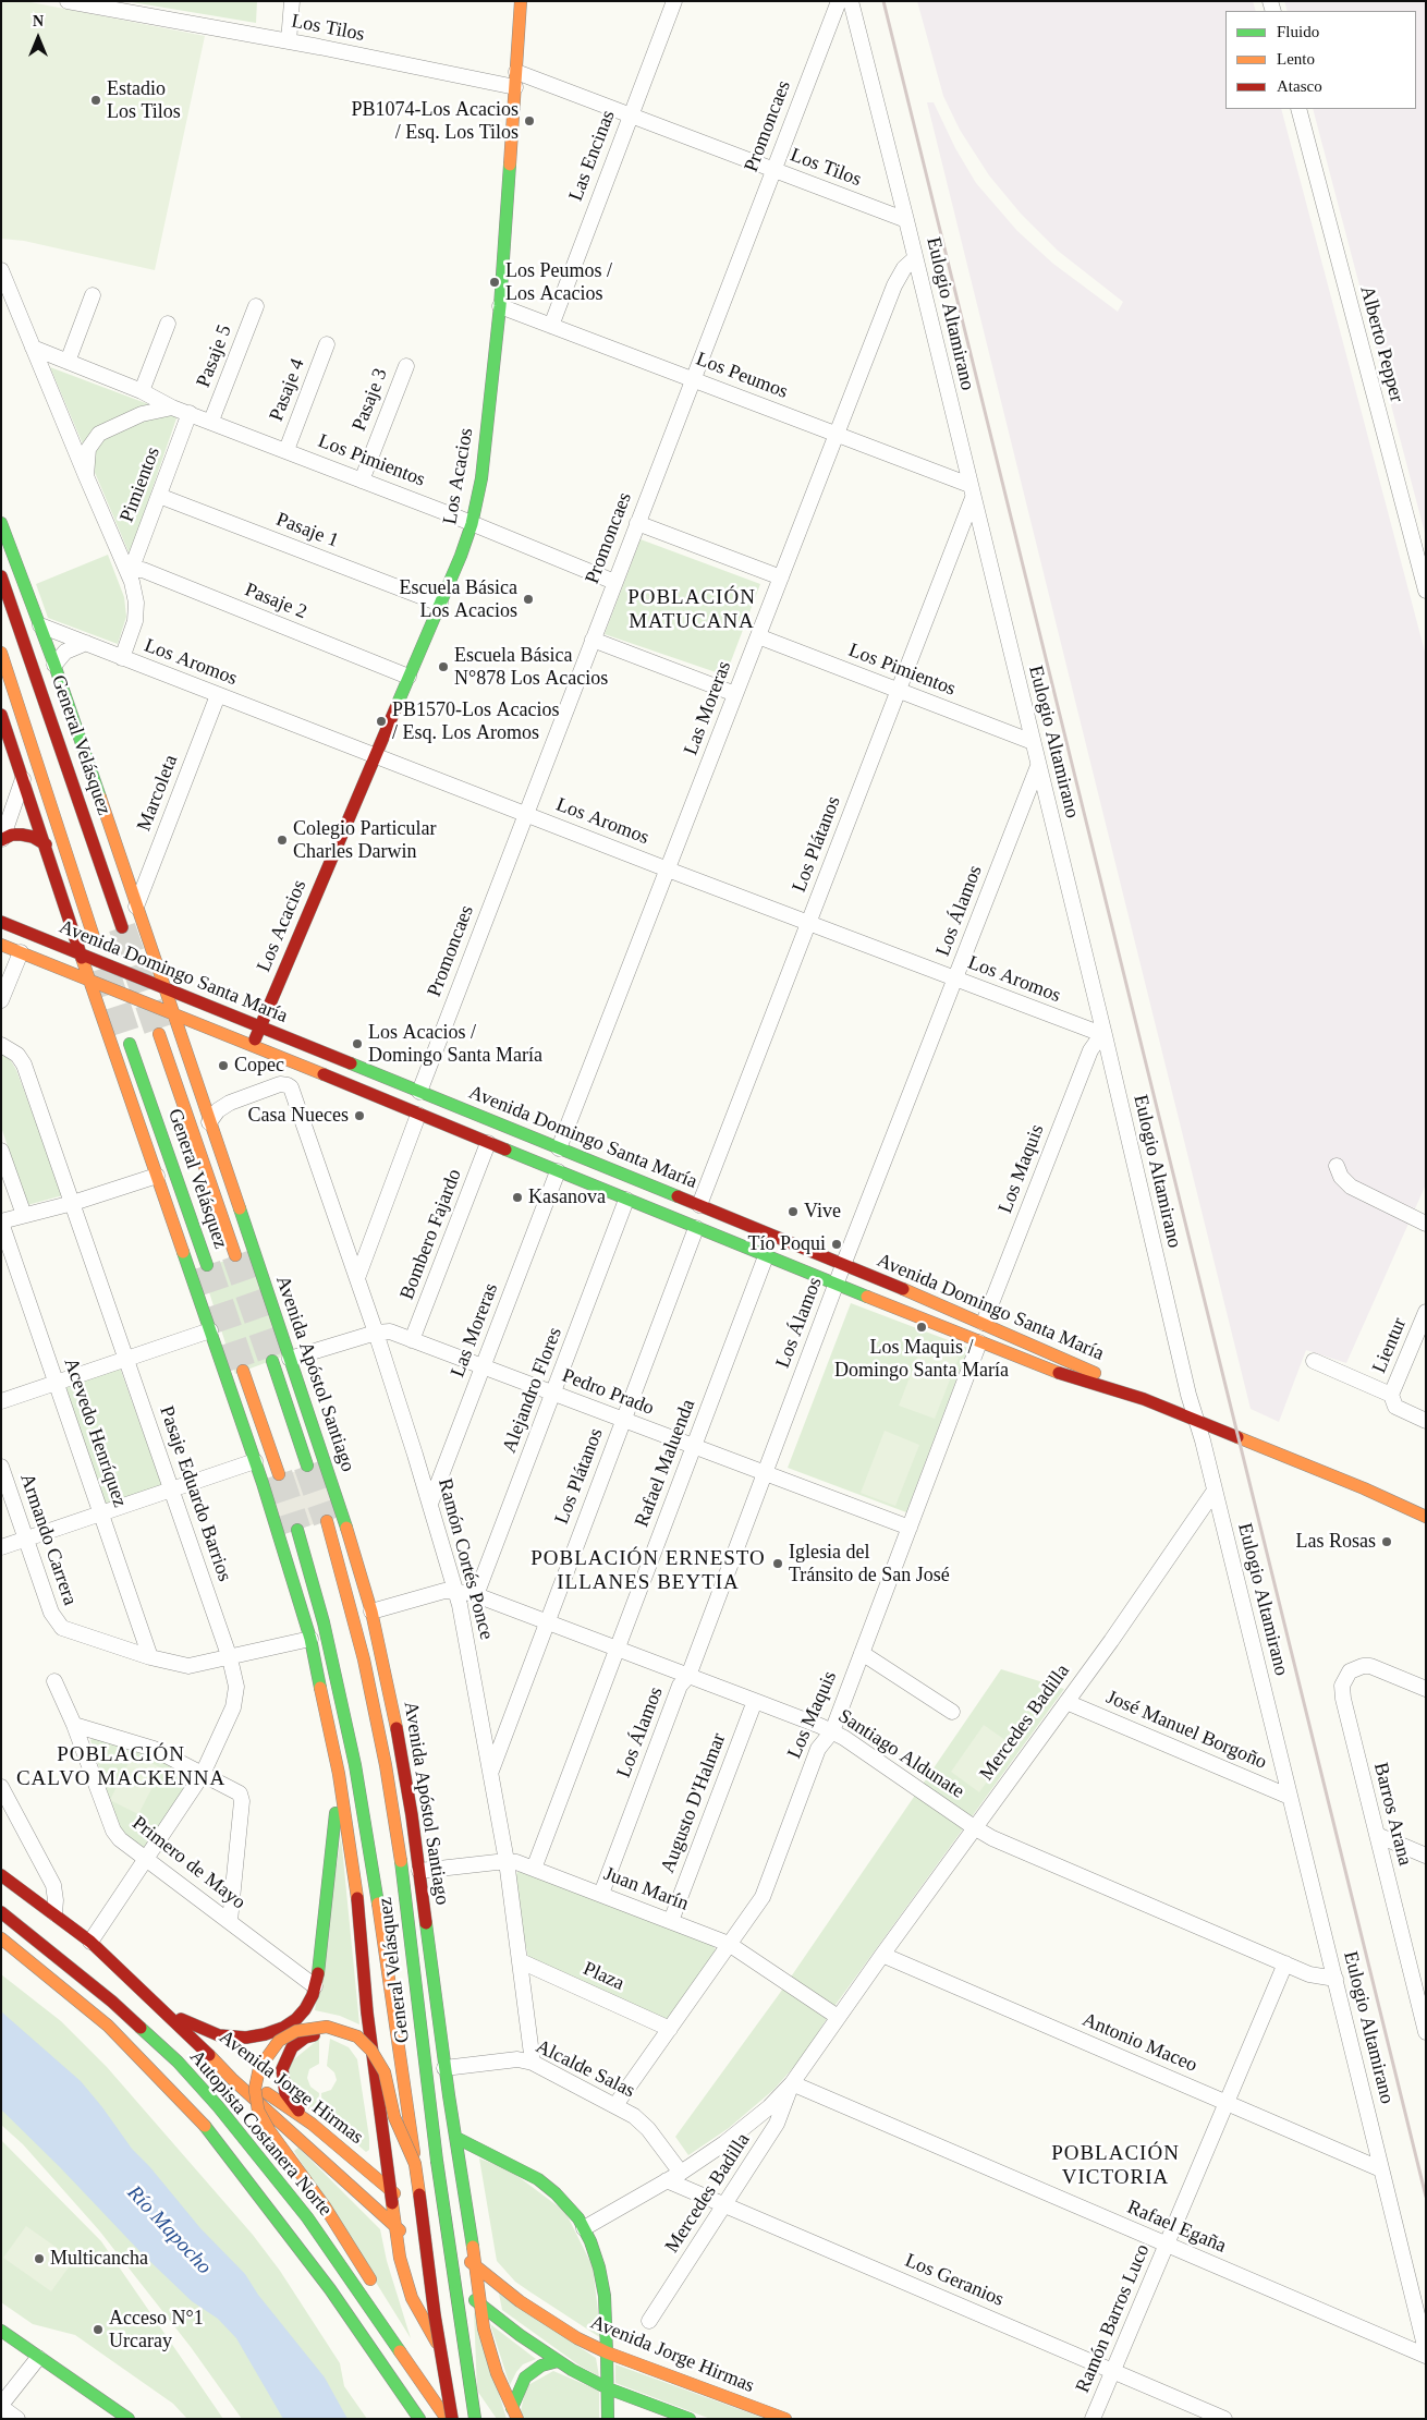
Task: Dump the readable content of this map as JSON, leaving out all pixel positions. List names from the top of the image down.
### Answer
{
  "streets": {
    "main road": [
      "Los Acacios",
      "General Velásquez",
      "Avenida Domingo Santa María",
      "Avenida Apóstol Santiago",
      "Avenida Jorge Hirmas",
      "Autopista Costanera Norte"
    ],
    "street": [
      "Los Tilos",
      "Promoncaes",
      "Las Encinas",
      "Eulogio Altamirano",
      "Alberto Pepper",
      "Pasaje 5",
      "Los Peumos",
      "Pasaje 4",
      "Pasaje 3",
      "Los Pimientos",
      "Pimientos",
      "Pasaje 1",
      "Pasaje 2",
      "Los Aromos",
      "Las Moreras",
      "Marcoleta",
      "Los Plátanos",
      "Los Álamos",
      "Los Maquis",
      "Bombero Fajardo",
      "Lientur",
      "Alejandro Flores",
      "Pedro Prado",
      "Acevedo Henríquez",
      "Rafael Maluenda",
      "Pasaje Eduardo Barrios",
      "Armando Carrera",
      "Ramón Cortés Ponce",
      "Mercedes Badilla",
      "José Manuel Borgoño",
      "Santiago Aldunate",
      "Augusto D'Halmar",
      "Barros Arana",
      "Primero de Mayo",
      "Juan Marín",
      "Plaza",
      "Antonio Maceo",
      "Alcalde Salas",
      "Rafael Egaña",
      "Los Geranios",
      "Ramón Barros Luco"
    ]
  },
  "crossings": [
    ["Los Tilos", "Promoncaes"],
    ["Los Tilos", "Las Encinas"],
    ["Los Tilos", "Eulogio Altamirano"],
    ["Los Tilos", "Los Acacios"],
    ["Promoncaes", "Los Peumos"],
    ["Promoncaes", "Los Pimientos"],
    ["Promoncaes", "Los Aromos"],
    ["Promoncaes", "Avenida Domingo Santa María"],
    ["Las Encinas", "Los Peumos"],
    ["Eulogio Altamirano", "Los Peumos"],
    ["Eulogio Altamirano", "Los Pimientos"],
    ["Eulogio Altamirano", "Los Aromos"],
    ["Eulogio Altamirano", "Las Moreras"],
    ["Eulogio Altamirano", "Los Plátanos"],
    ["Eulogio Altamirano", "Los Álamos"],
    ["Eulogio Altamirano", "Avenida Domingo Santa María"],
    ["Eulogio Altamirano", "Los Maquis"],
    ["Eulogio Altamirano", "Mercedes Badilla"],
    ["Eulogio Altamirano", "José Manuel Borgoño"],
    ["Eulogio Altamirano", "Santiago Aldunate"],
    ["Eulogio Altamirano", "Antonio Maceo"],
    ["Pasaje 5", "Los Pimientos"],
    ["Los Peumos", "Los Acacios"],
    ["Los Peumos", "Las Moreras"],
    ["Los Peumos", "Los Plátanos"],
    ["Pasaje 4", "Los Pimientos"],
    ["Pasaje 3", "Los Pimientos"],
    ["Los Pimientos", "Los Acacios"],
    ["Los Pimientos", "Pimientos"],
    ["Los Pimientos", "Pasaje 2"],
    ["Los Pimientos", "Los Aromos"],
    ["Los Pimientos", "Las Moreras"],
    ["Los Pimientos", "Los Plátanos"],
    ["Los Acacios", "Pasaje 1"],
    ["Los Acacios", "Pasaje 2"],
    ["Los Acacios", "Los Aromos"],
    ["Los Acacios", "Avenida Domingo Santa María"],
    ["Pimientos", "Pasaje 1"],
    ["Pimientos", "Pasaje 2"],
    ["Los Aromos", "Las Moreras"],
    ["Los Aromos", "Marcoleta"],
    ["Los Aromos", "Los Plátanos"],
    ["Los Aromos", "Los Álamos"],
    ["Los Aromos", "Los Maquis"],
    ["Los Aromos", "Avenida Apóstol Santiago"],
    ["Las Moreras", "Avenida Domingo Santa María"],
    ["Las Moreras", "Pedro Prado"],
    ["Las Moreras", "Ramón Cortés Ponce"],
    ["Marcoleta", "Avenida Apóstol Santiago"],
    ["Los Plátanos", "Avenida Domingo Santa María"],
    ["Los Plátanos", "Pedro Prado"],
    ["Los Plátanos", "Ramón Cortés Ponce"],
    ["Los Plátanos", "Santiago Aldunate"],
    ["Los Álamos", "Avenida Domingo Santa María"],
    ["Los Álamos", "Pedro Prado"],
    ["Los Álamos", "Santiago Aldunate"],
    ["Los Álamos", "Juan Marín"],
    ["Avenida Domingo Santa María", "Los Maquis"],
    ["Avenida Domingo Santa María", "Bombero Fajardo"],
    ["Avenida Domingo Santa María", "Avenida Apóstol Santiago"],
    ["Avenida Domingo Santa María", "Alejandro Flores"],
    ["Avenida Domingo Santa María", "Rafael Maluenda"],
    ["Los Maquis", "Pedro Prado"],
    ["Los Maquis", "Santiago Aldunate"],
    ["Los Maquis", "Juan Marín"],
    ["Los Maquis", "Plaza"],
    ["Los Maquis", "Alcalde Salas"],
    ["Bombero Fajardo", "Pedro Prado"],
    ["Avenida Apóstol Santiago", "Pedro Prado"],
    ["Avenida Apóstol Santiago", "Ramón Cortés Ponce"],
    ["Avenida Apóstol Santiago", "Santiago Aldunate"],
    ["Avenida Apóstol Santiago", "Juan Marín"],
    ["Avenida Apóstol Santiago", "Alcalde Salas"],
    ["Avenida Apóstol Santiago", "Avenida Jorge Hirmas"],
    ["Alejandro Flores", "Pedro Prado"],
    ["Alejandro Flores", "Santiago Aldunate"],
    ["Pedro Prado", "Rafael Maluenda"],
    ["Pedro Prado", "Ramón Cortés Ponce"],
    ["Acevedo Henríquez", "Armando Carrera"],
    ["Rafael Maluenda", "Santiago Aldunate"],
    ["Rafael Maluenda", "Juan Marín"],
    ["Pasaje Eduardo Barrios", "Primero de Mayo"],
    ["Ramón Cortés Ponce", "Santiago Aldunate"],
    ["Ramón Cortés Ponce", "Juan Marín"],
    ["Ramón Cortés Ponce", "Plaza"],
    ["Ramón Cortés Ponce", "Alcalde Salas"],
    ["Mercedes Badilla", "José Manuel Borgoño"],
    ["Mercedes Badilla", "Santiago Aldunate"],
    ["Mercedes Badilla", "Juan Marín"],
    ["Mercedes Badilla", "Antonio Maceo"],
    ["Mercedes Badilla", "Alcalde Salas"],
    ["Mercedes Badilla", "Rafael Egaña"],
    ["Mercedes Badilla", "Los Geranios"],
    ["Santiago Aldunate", "Augusto D'Halmar"],
    ["Santiago Aldunate", "Ramón Barros Luco"],
    ["Augusto D'Halmar", "Juan Marín"],
    ["Antonio Maceo", "Ramón Barros Luco"],
    ["Rafael Egaña", "Ramón Barros Luco"],
    ["Los Geranios", "Ramón Barros Luco"]
  ],
  "districts": [
    "POBLACIÓN MATUCANA",
    "POBLACIÓN ERNESTO ILLANES BEYTIA",
    "POBLACIÓN CALVO MACKENNA",
    "POBLACIÓN VICTORIA"
  ],
  "water": ["Río Mapocho"],
  "places": [
    "Estadio Los Tilos",
    "PB1074-Los Acacios / Esq. Los Tilos",
    "Los Peumos / Los Acacios",
    "Escuela Básica Los Acacios",
    "Escuela Básica N°878 Los Acacios",
    "PB1570-Los Acacios / Esq. Los Aromos",
    "Colegio Particular Charles Darwin",
    "Los Acacios / Domingo Santa María",
    "Copec",
    "Casa Nueces",
    "Kasanova",
    "Vive",
    "Tío Poqui",
    "Los Maquis / Domingo Santa María",
    "Las Rosas",
    "Iglesia del Tránsito de San José",
    "Multicancha",
    "Acceso N°1 Urcaray"
  ],
  "legend": ["Fluido", "Lento", "Atasco"],
  "north": "top"
}
